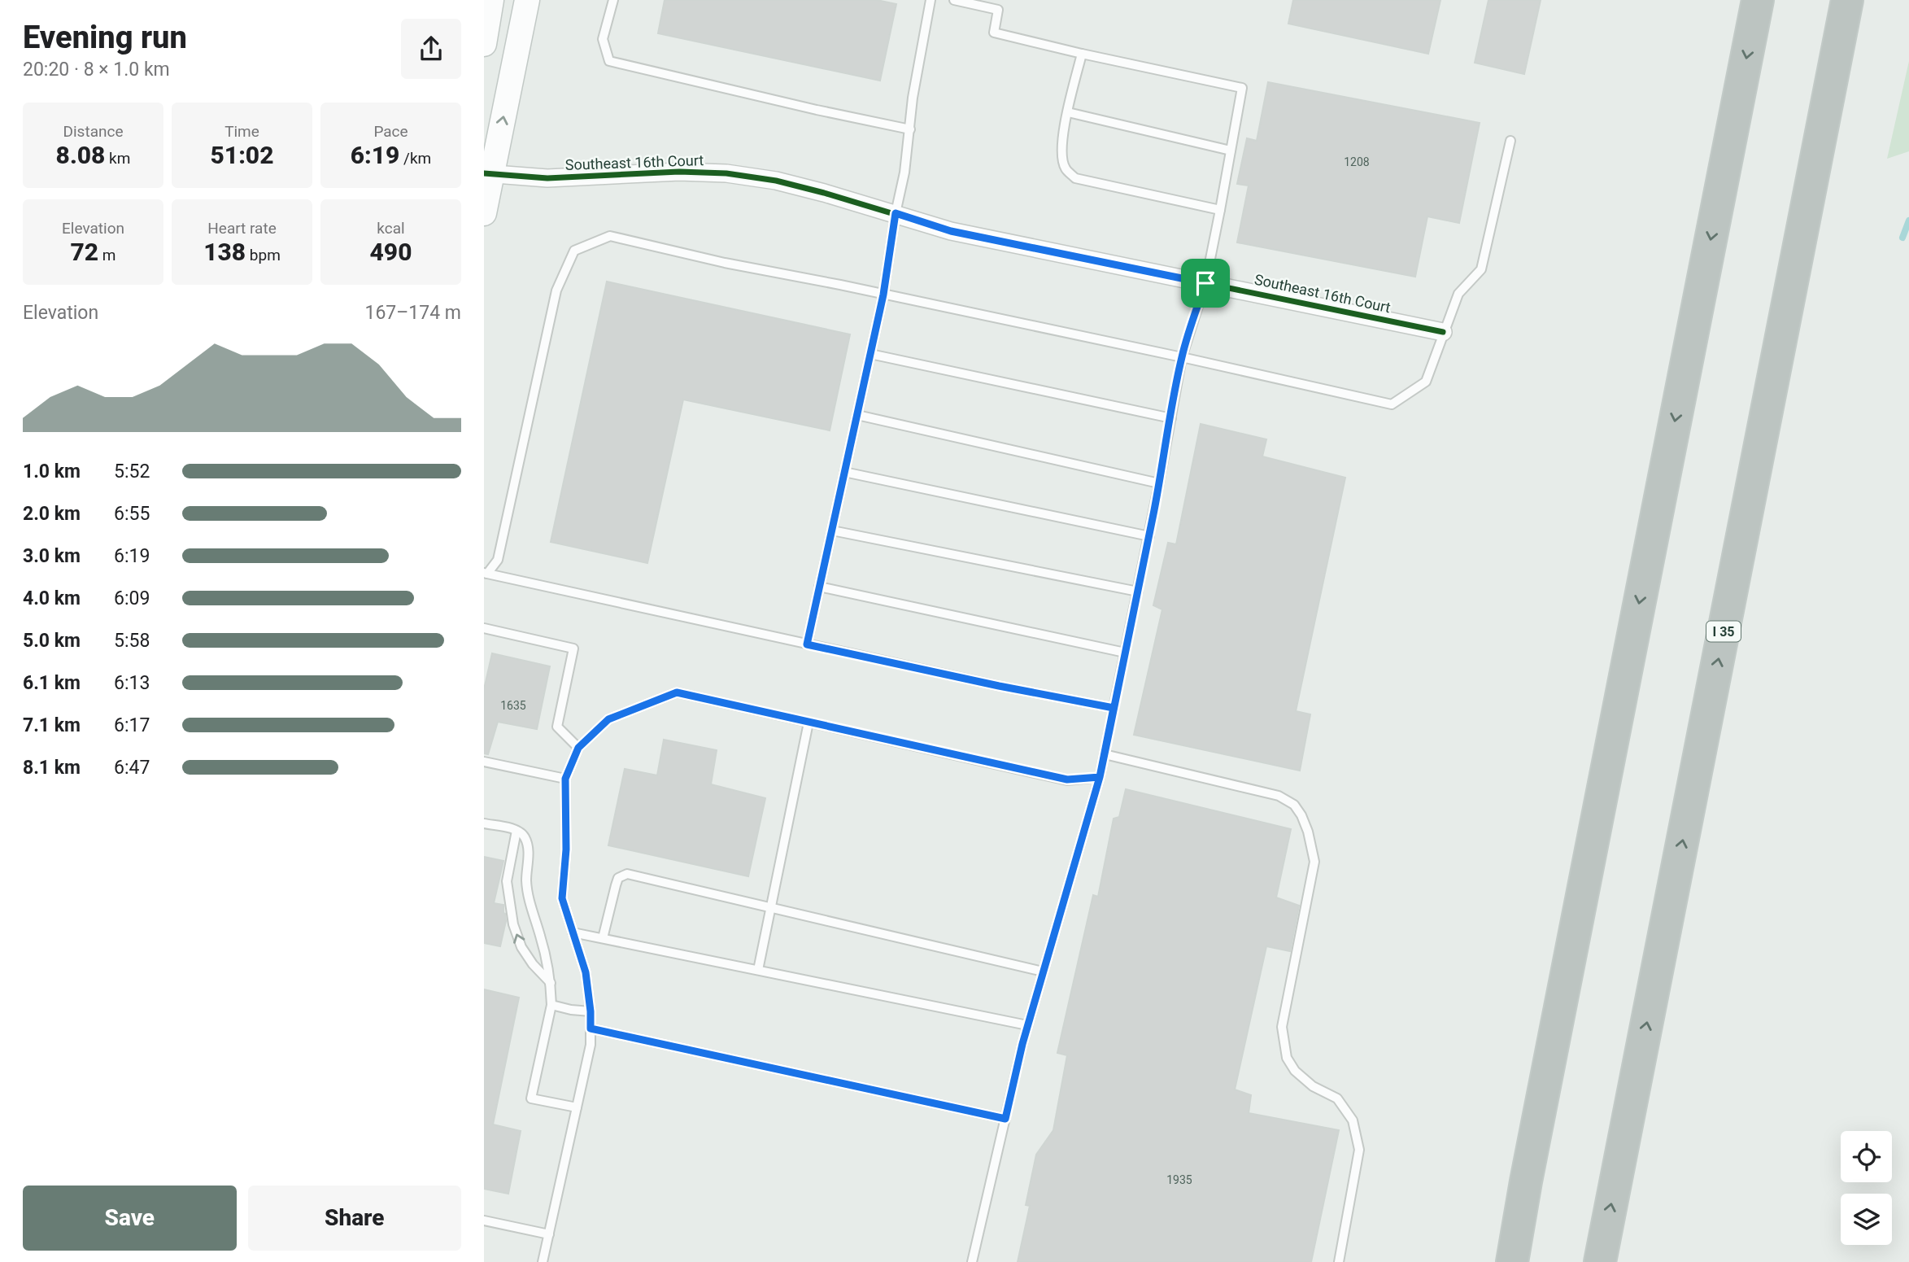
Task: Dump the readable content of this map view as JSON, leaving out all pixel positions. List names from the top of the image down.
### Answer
{
  "streets": {
    "highway": ["I 35"],
    "street": ["Southeast 16th Court"]
  },
  "house_numbers": ["1208", "1635", "1935"],
  "page": {
    "heading": ["Evening run", "20:20 · 8 × 1.0 km"],
    "stats": [
      ["Distance", "8.08 km"],
      ["Time", "51:02"],
      ["Pace", "6:19 /km"],
      ["Elevation", "72 m"],
      ["Heart rate", "138 bpm"],
      ["kcal", "490"]
    ],
    "chart": ["Elevation", "167–174 m"],
    "list": [
      {
        "name": "1.0 km",
        "note": "5:52"
      },
      {
        "name": "2.0 km",
        "note": "6:55"
      },
      {
        "name": "3.0 km",
        "note": "6:19"
      },
      {
        "name": "4.0 km",
        "note": "6:09"
      },
      {
        "name": "5.0 km",
        "note": "5:58"
      },
      {
        "name": "6.1 km",
        "note": "6:13"
      },
      {
        "name": "7.1 km",
        "note": "6:17"
      },
      {
        "name": "8.1 km",
        "note": "6:47"
      }
    ],
    "buttons": ["Save", "Share"]
  }
}
